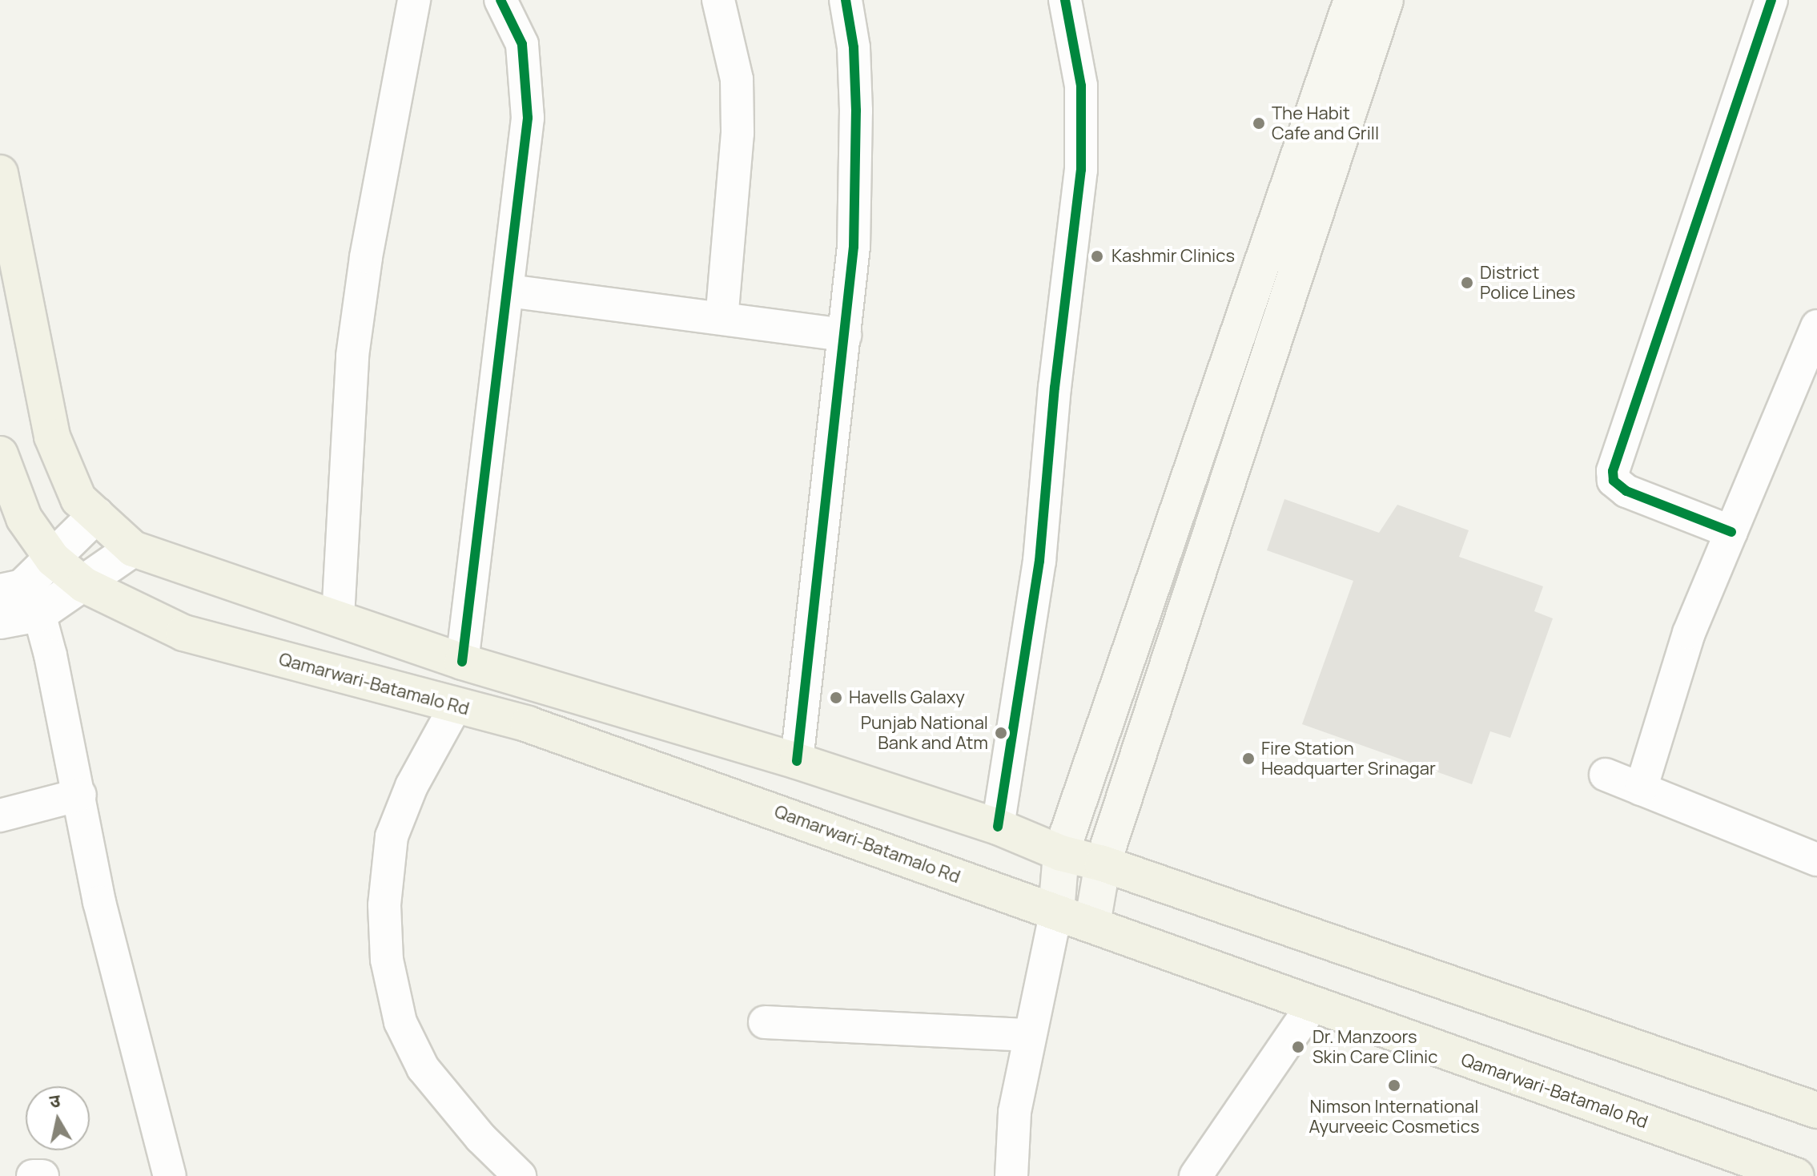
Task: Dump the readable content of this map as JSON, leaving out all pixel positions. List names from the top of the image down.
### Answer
{
  "streets": {
    "main road": ["Qamarwari-Batamalo Rd"]
  },
  "places": [
    "The Habit Cafe and Grill",
    "Kashmir Clinics",
    "District Police Lines",
    "Havells Galaxy",
    "Punjab National Bank and Atm",
    "Fire Station Headquarter Srinagar",
    "Dr. Manzoors Skin Care Clinic",
    "Nimson International Ayurveeic Cosmetics"
  ],
  "north": "top"
}
